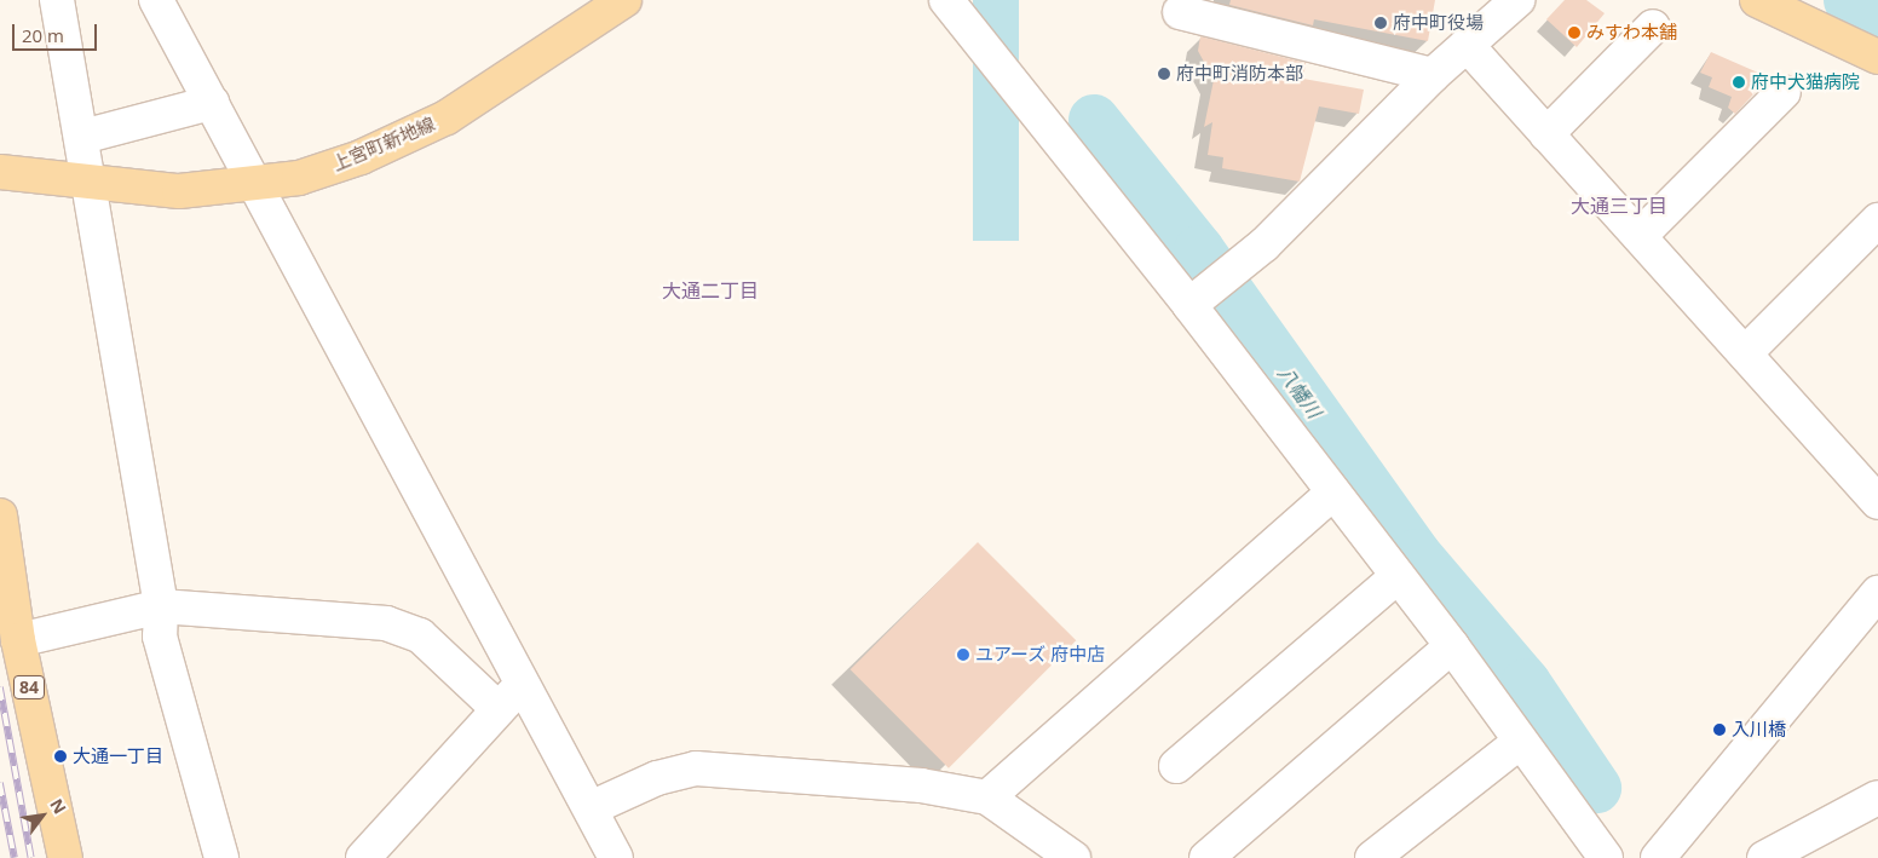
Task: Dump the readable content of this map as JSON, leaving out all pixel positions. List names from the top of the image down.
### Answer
{
  "streets": {
    "main road": ["上宮町新地線", "84"]
  },
  "districts": ["大通三丁目", "大通二丁目"],
  "water": ["八幡川"],
  "places": [
    "府中町役場",
    "みすわ本舗",
    "府中町消防本部",
    "府中犬猫病院",
    "ユアーズ 府中店",
    "入川橋",
    "大通一丁目"
  ],
  "scale_bar": "20 m",
  "north": "top right"
}
